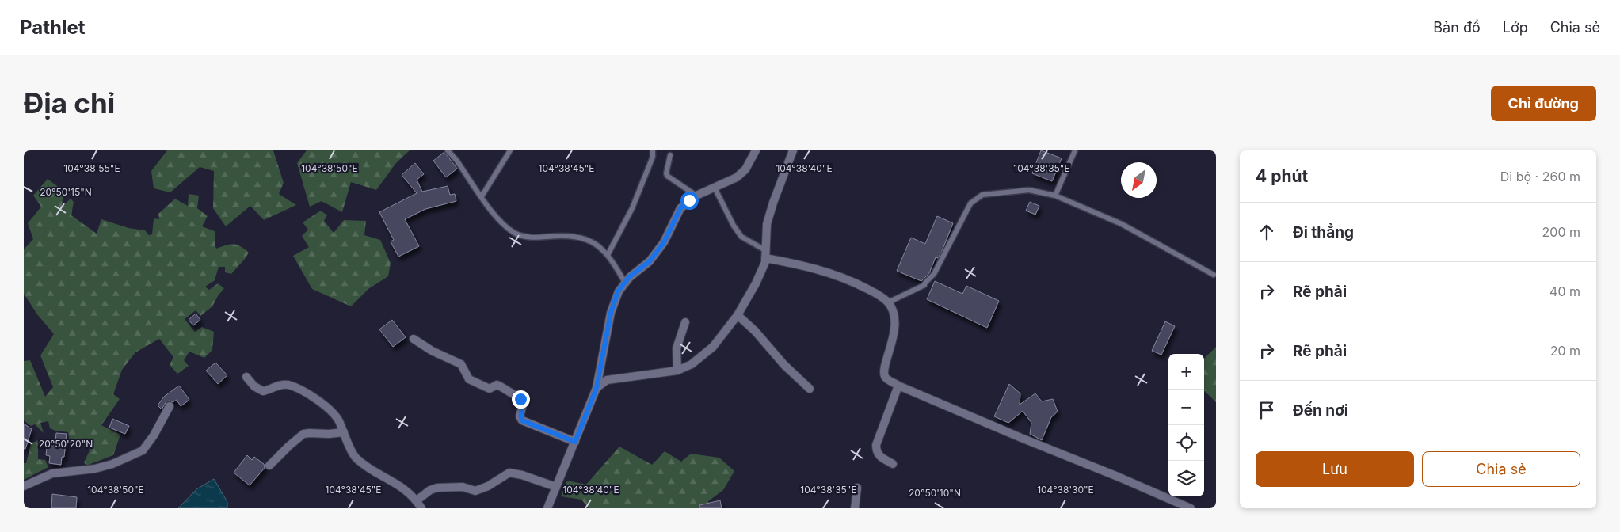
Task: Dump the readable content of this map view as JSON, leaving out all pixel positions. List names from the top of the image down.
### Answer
{
  "north": "bottom left",
  "page": {
    "header": "Pathlet",
    "nav": ["Bản đồ", "Lớp", "Chia sẻ"],
    "buttons": [
      "Chỉ đường",
      ["Lưu", "Chia sẻ"]
    ],
    "title": "Địa chỉ",
    "heading": ["4 phút", "Đi bộ · 260 m"],
    "list": [
      ["Đi thẳng", "200 m"],
      ["Rẽ phải", "40 m"],
      ["Rẽ phải", "20 m"],
      "Đến nơi"
    ],
    "map_buttons": ["+", "−"]
  },
  "coordinates": [
    "104°38'55\"E",
    "104°38'50\"E",
    "104°38'45\"E",
    "104°38'40\"E",
    "104°38'35\"E",
    "20°50'15\"N",
    "20°50'20\"N",
    "104°38'30\"E",
    "20°50'10\"N"
  ]
}
